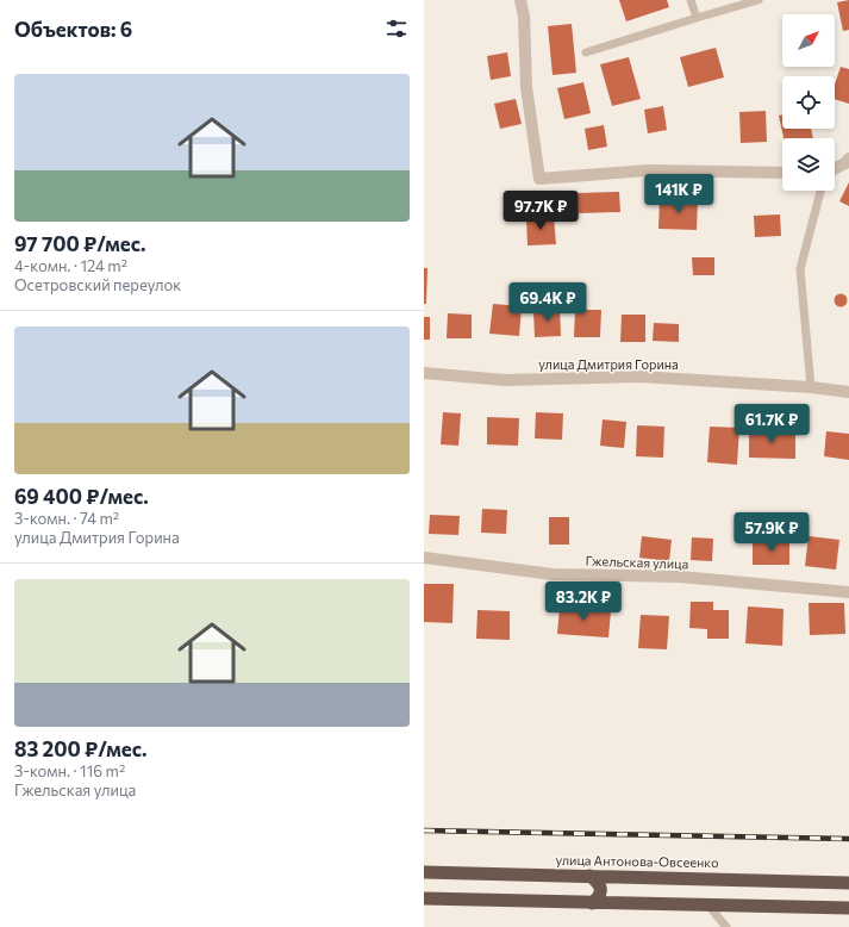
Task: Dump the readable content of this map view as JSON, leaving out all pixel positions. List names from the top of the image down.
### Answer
{
  "streets": {
    "highway": ["улица Антонова-Овсеенко"],
    "street": ["улица Дмитрия Горина", "Гжельская улица"]
  },
  "north": "top right",
  "page": {
    "heading": "Объектов: 6",
    "list": [
      {
        "name": "97 700 ₽/мес.",
        "note": "4-комн. · 124 m² · Осетровский переулок"
      },
      {
        "name": "69 400 ₽/мес.",
        "note": "3-комн. · 74 m² · улица Дмитрия Горина"
      },
      {
        "name": "83 200 ₽/мес.",
        "note": "3-комн. · 116 m² · Гжельская улица"
      }
    ],
    "price": [
      "141K ₽",
      "97.7K ₽",
      "69.4K ₽",
      "61.7K ₽",
      "57.9K ₽",
      "83.2K ₽"
    ]
  }
}
